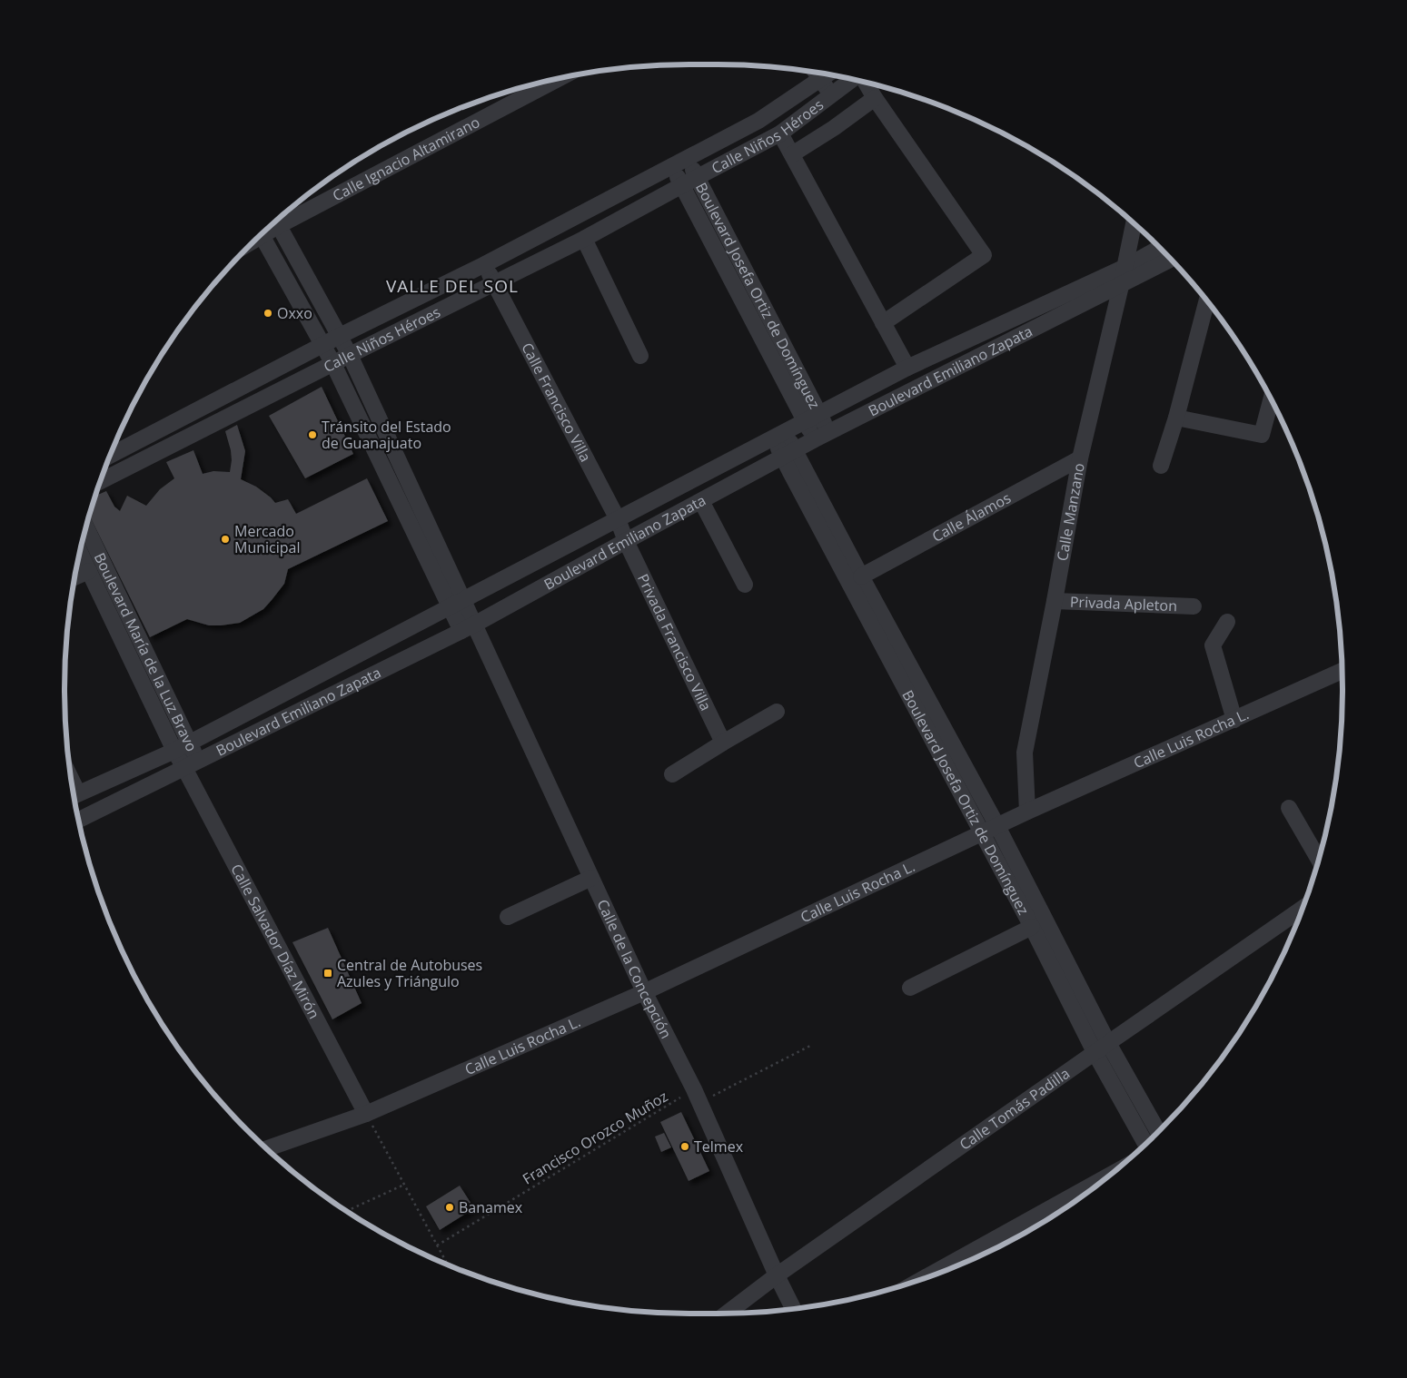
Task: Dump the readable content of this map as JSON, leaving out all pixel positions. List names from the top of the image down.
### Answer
{
  "streets": {
    "street": [
      "Calle Niños Héroes",
      "Calle Ignacio Altamirano",
      "Boulevard Josefa Ortiz de Domínguez",
      "Boulevard Emiliano Zapata",
      "Calle Francisco Villa",
      "Calle Manzano",
      "Calle Álamos",
      "Privada Apleton",
      "Privada Francisco Villa",
      "Boulevard María de la Luz Bravo",
      "Calle Luis Rocha L.",
      "Calle Salvador Díaz Mirón",
      "Calle de la Concepción",
      "Calle Tomás Padilla"
    ],
    "path": ["Francisco Orozco Muñoz"]
  },
  "crossings": [
    ["Calle Niños Héroes", "Boulevard Josefa Ortiz de Domínguez"],
    ["Calle Niños Héroes", "Calle Francisco Villa"],
    ["Boulevard Josefa Ortiz de Domínguez", "Boulevard Emiliano Zapata"],
    ["Boulevard Josefa Ortiz de Domínguez", "Calle Álamos"],
    ["Boulevard Josefa Ortiz de Domínguez", "Calle Luis Rocha L."],
    ["Boulevard Josefa Ortiz de Domínguez", "Calle Tomás Padilla"],
    ["Boulevard Emiliano Zapata", "Calle Francisco Villa"],
    ["Boulevard Emiliano Zapata", "Calle Manzano"],
    ["Boulevard Emiliano Zapata", "Privada Francisco Villa"],
    ["Boulevard Emiliano Zapata", "Boulevard María de la Luz Bravo"],
    ["Boulevard Emiliano Zapata", "Calle Salvador Díaz Mirón"],
    ["Boulevard Emiliano Zapata", "Calle de la Concepción"],
    ["Calle Francisco Villa", "Privada Francisco Villa"],
    ["Calle Manzano", "Calle Álamos"],
    ["Calle Manzano", "Privada Apleton"],
    ["Calle Manzano", "Calle Luis Rocha L."],
    ["Boulevard María de la Luz Bravo", "Calle Salvador Díaz Mirón"],
    ["Calle Luis Rocha L.", "Calle Salvador Díaz Mirón"],
    ["Calle Luis Rocha L.", "Calle de la Concepción"],
    ["Calle de la Concepción", "Calle Tomás Padilla"],
    ["Calle de la Concepción", "Francisco Orozco Muñoz"]
  ],
  "districts": ["VALLE DEL SOL"],
  "places": {
    "other": [
      "Oxxo",
      "Tránsito del Estado de Guanajuato",
      "Mercado Municipal",
      "Telmex",
      "Banamex"
    ],
    "transit": ["Central de Autobuses Azules y Triángulo"]
  }
}
